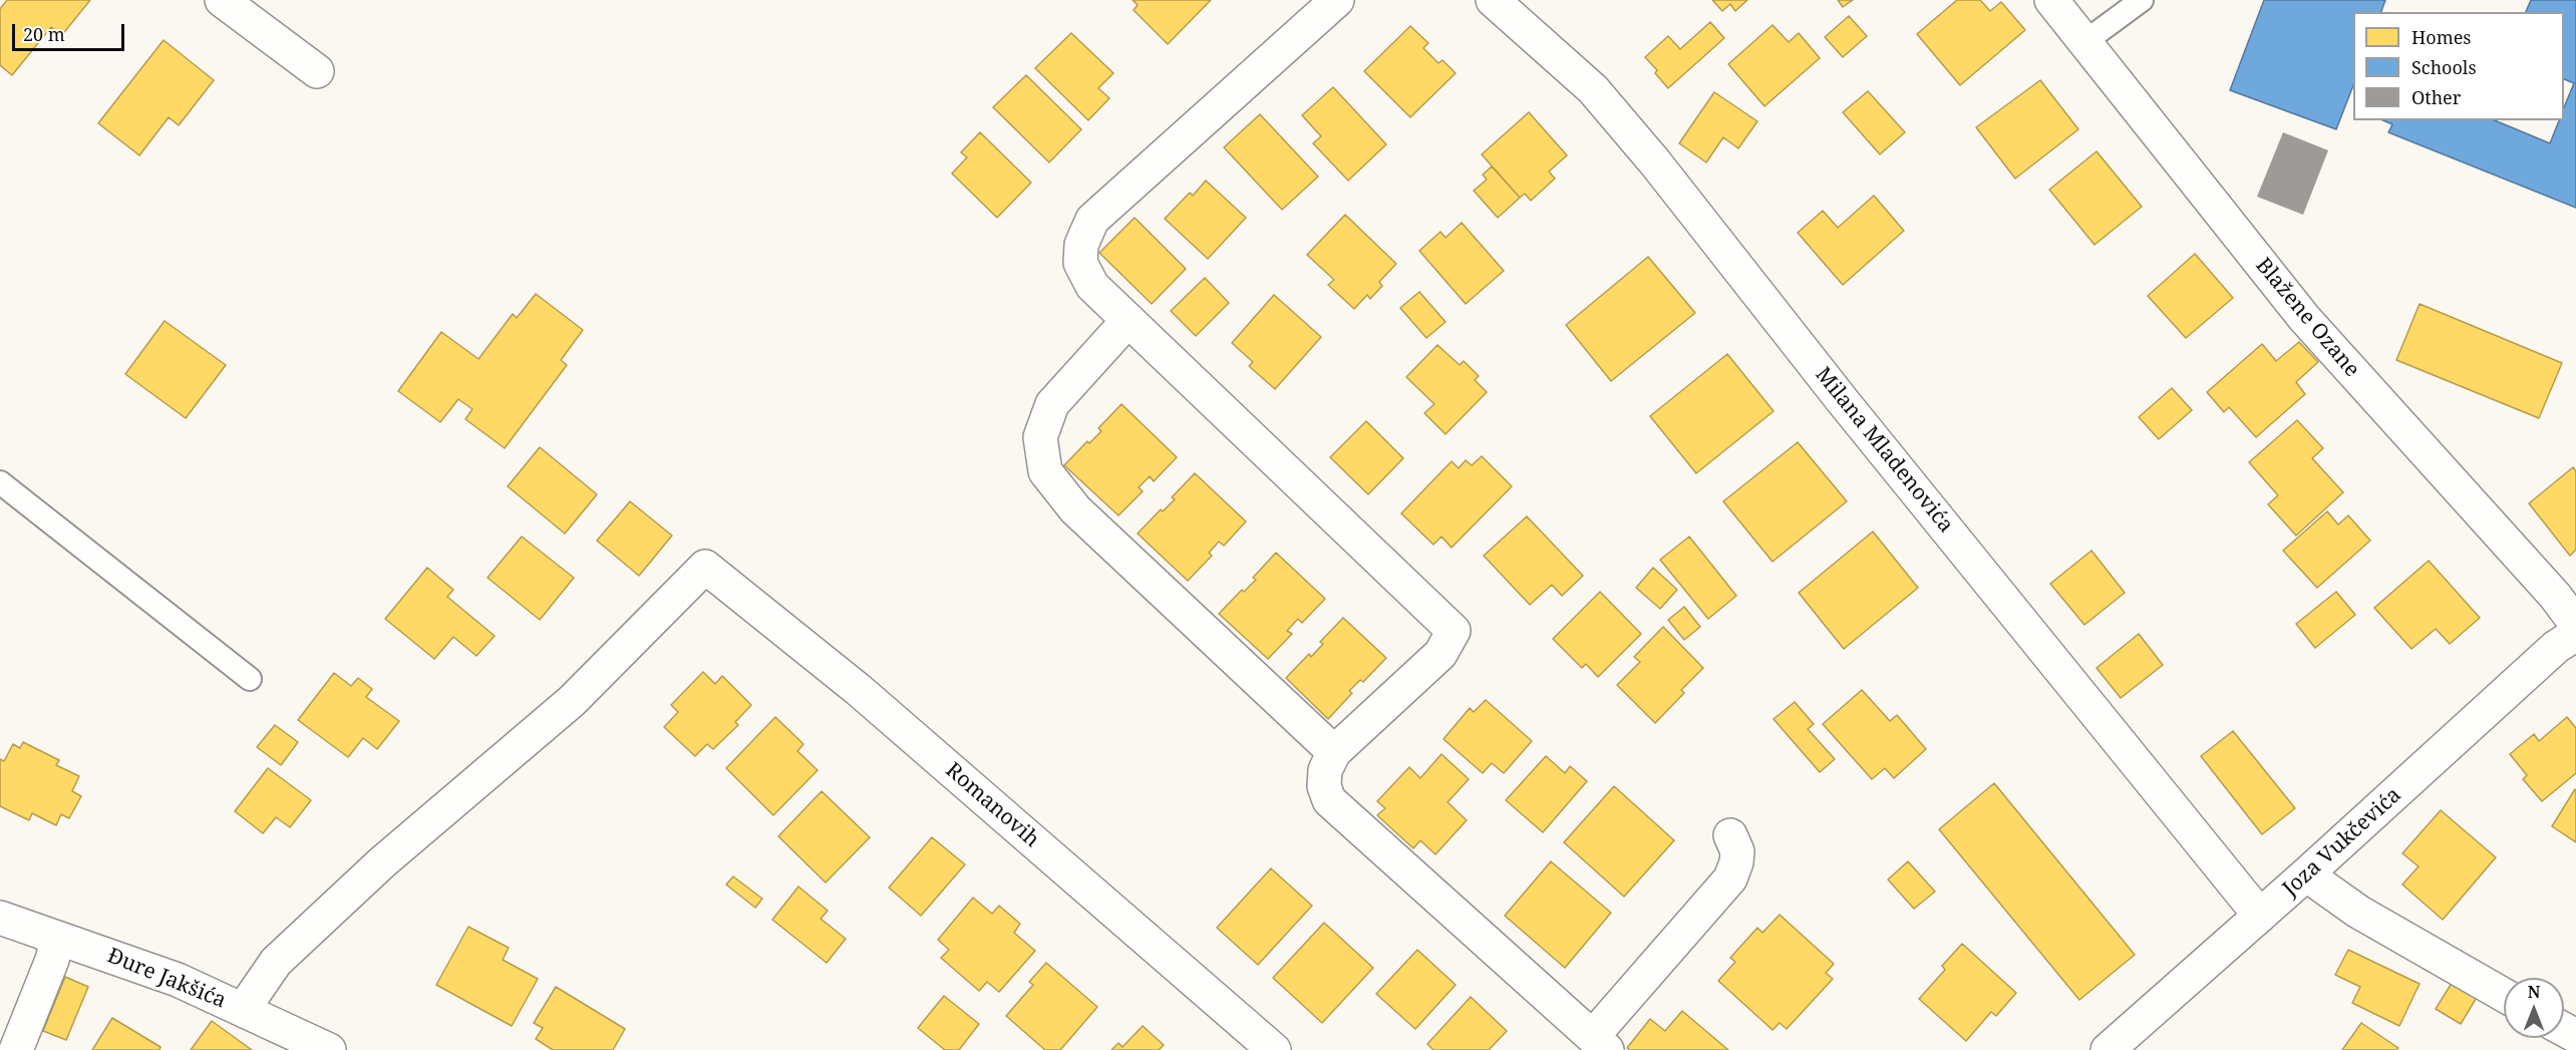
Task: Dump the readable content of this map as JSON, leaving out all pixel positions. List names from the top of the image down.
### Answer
{
  "streets": {
    "street": [
      "Blažene Ozane",
      "Milana Mladenovića",
      "Romanovih",
      "Joza Vukčevića",
      "Đure Jakšića"
    ]
  },
  "crossings": [
    ["Milana Mladenovića", "Joza Vukčevića"],
    ["Romanovih", "Đure Jakšića"]
  ],
  "legend": ["Homes", "Schools", "Other"],
  "scale_bar": "20 m",
  "north": "top"
}
